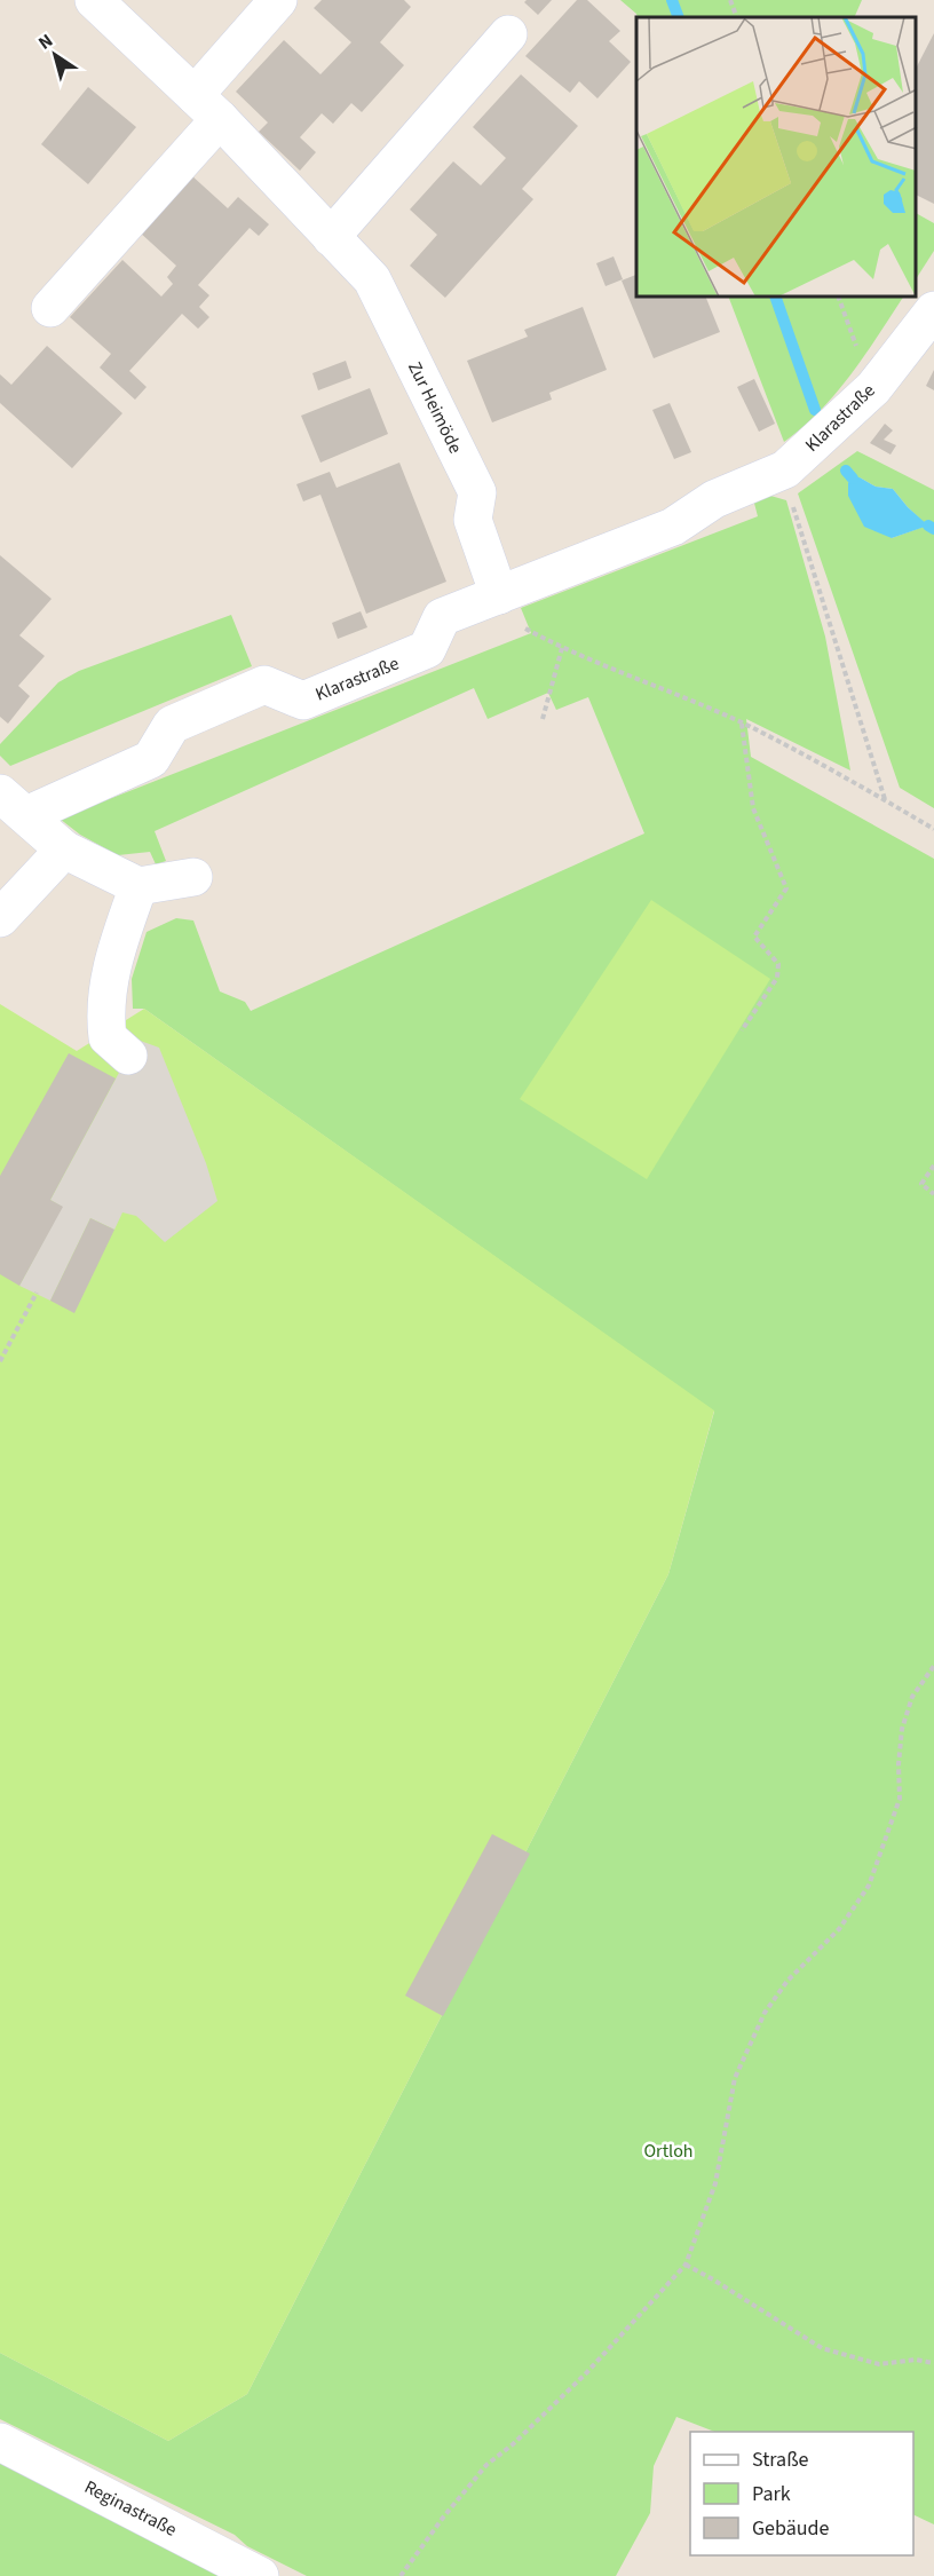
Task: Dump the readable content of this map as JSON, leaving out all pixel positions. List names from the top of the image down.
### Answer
{
  "streets": {
    "street": ["Zur Heimöde", "Klarastraße", "Reginastraße"]
  },
  "crossings": [
    ["Zur Heimöde", "Klarastraße"]
  ],
  "parks": ["Ortloh"],
  "legend": ["Straße", "Park", "Gebäude"],
  "north": "top left"
}
